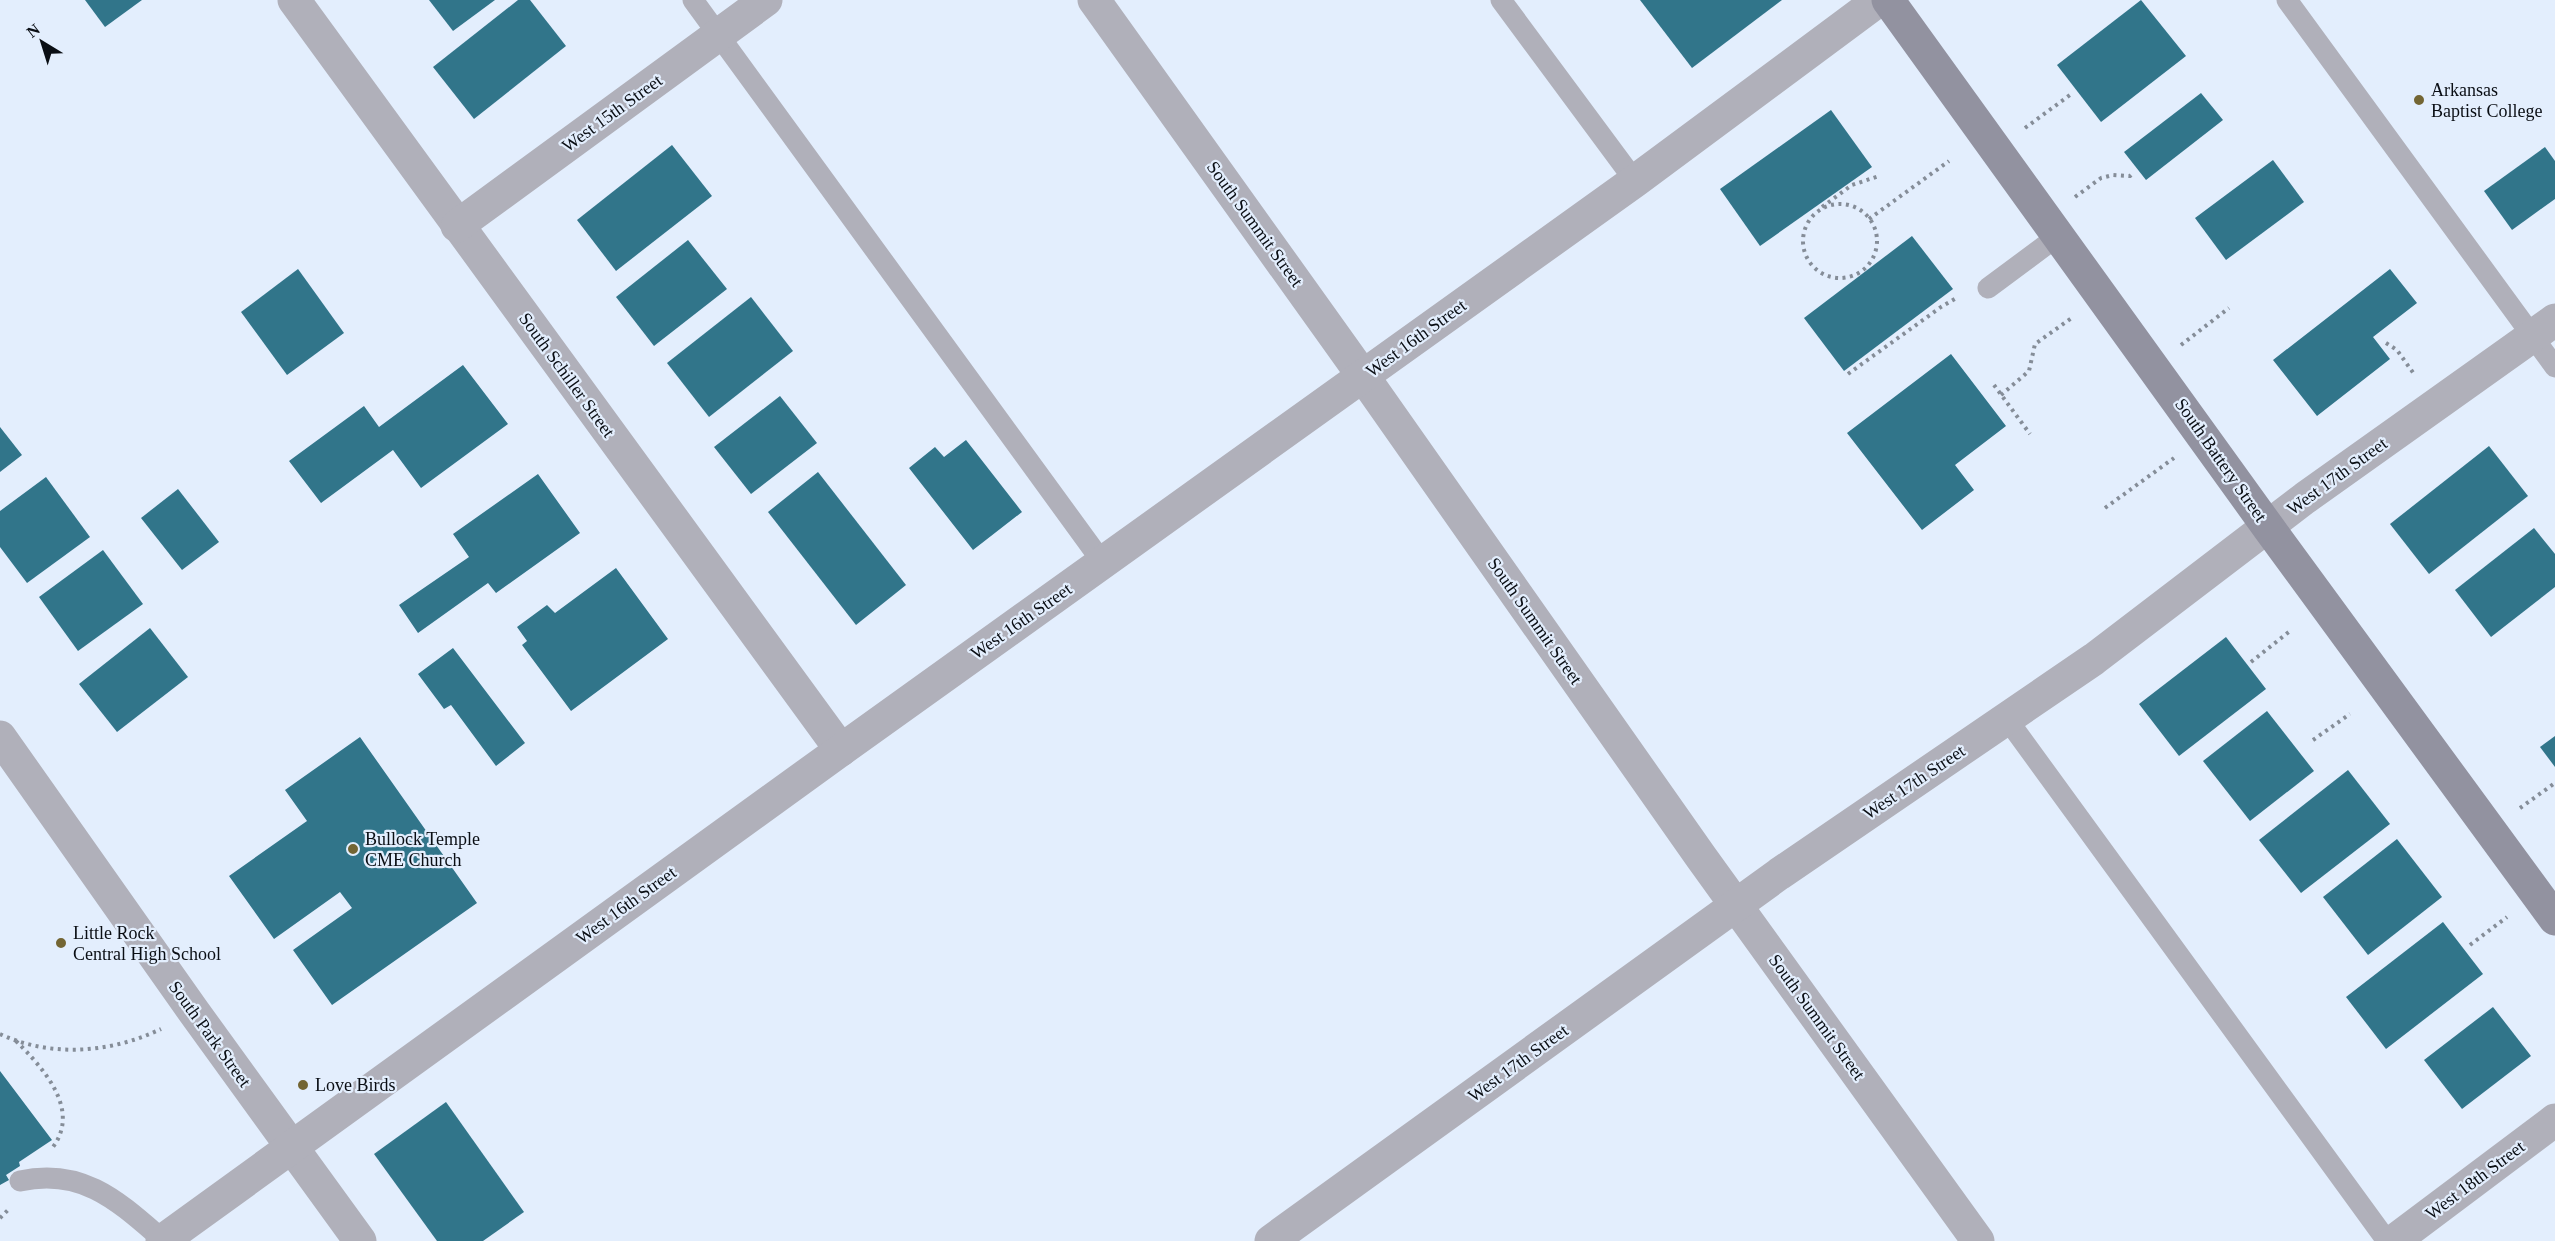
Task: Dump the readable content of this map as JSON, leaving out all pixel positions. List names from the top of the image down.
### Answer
{
  "streets": {
    "street": [
      "West 15th Street",
      "South Summit Street",
      "West 16th Street",
      "South Schiller Street",
      "South Battery Street",
      "West 17th Street",
      "South Park Street",
      "West 18th Street"
    ]
  },
  "crossings": [
    ["West 15th Street", "South Schiller Street"],
    ["South Summit Street", "West 16th Street"],
    ["South Summit Street", "West 17th Street"],
    ["West 16th Street", "South Schiller Street"],
    ["West 16th Street", "South Park Street"],
    ["South Battery Street", "West 17th Street"]
  ],
  "places": [
    "Arkansas Baptist College",
    "Bullock Temple CME Church",
    "Little Rock Central High School",
    "Love Birds"
  ],
  "north": "top left"
}
